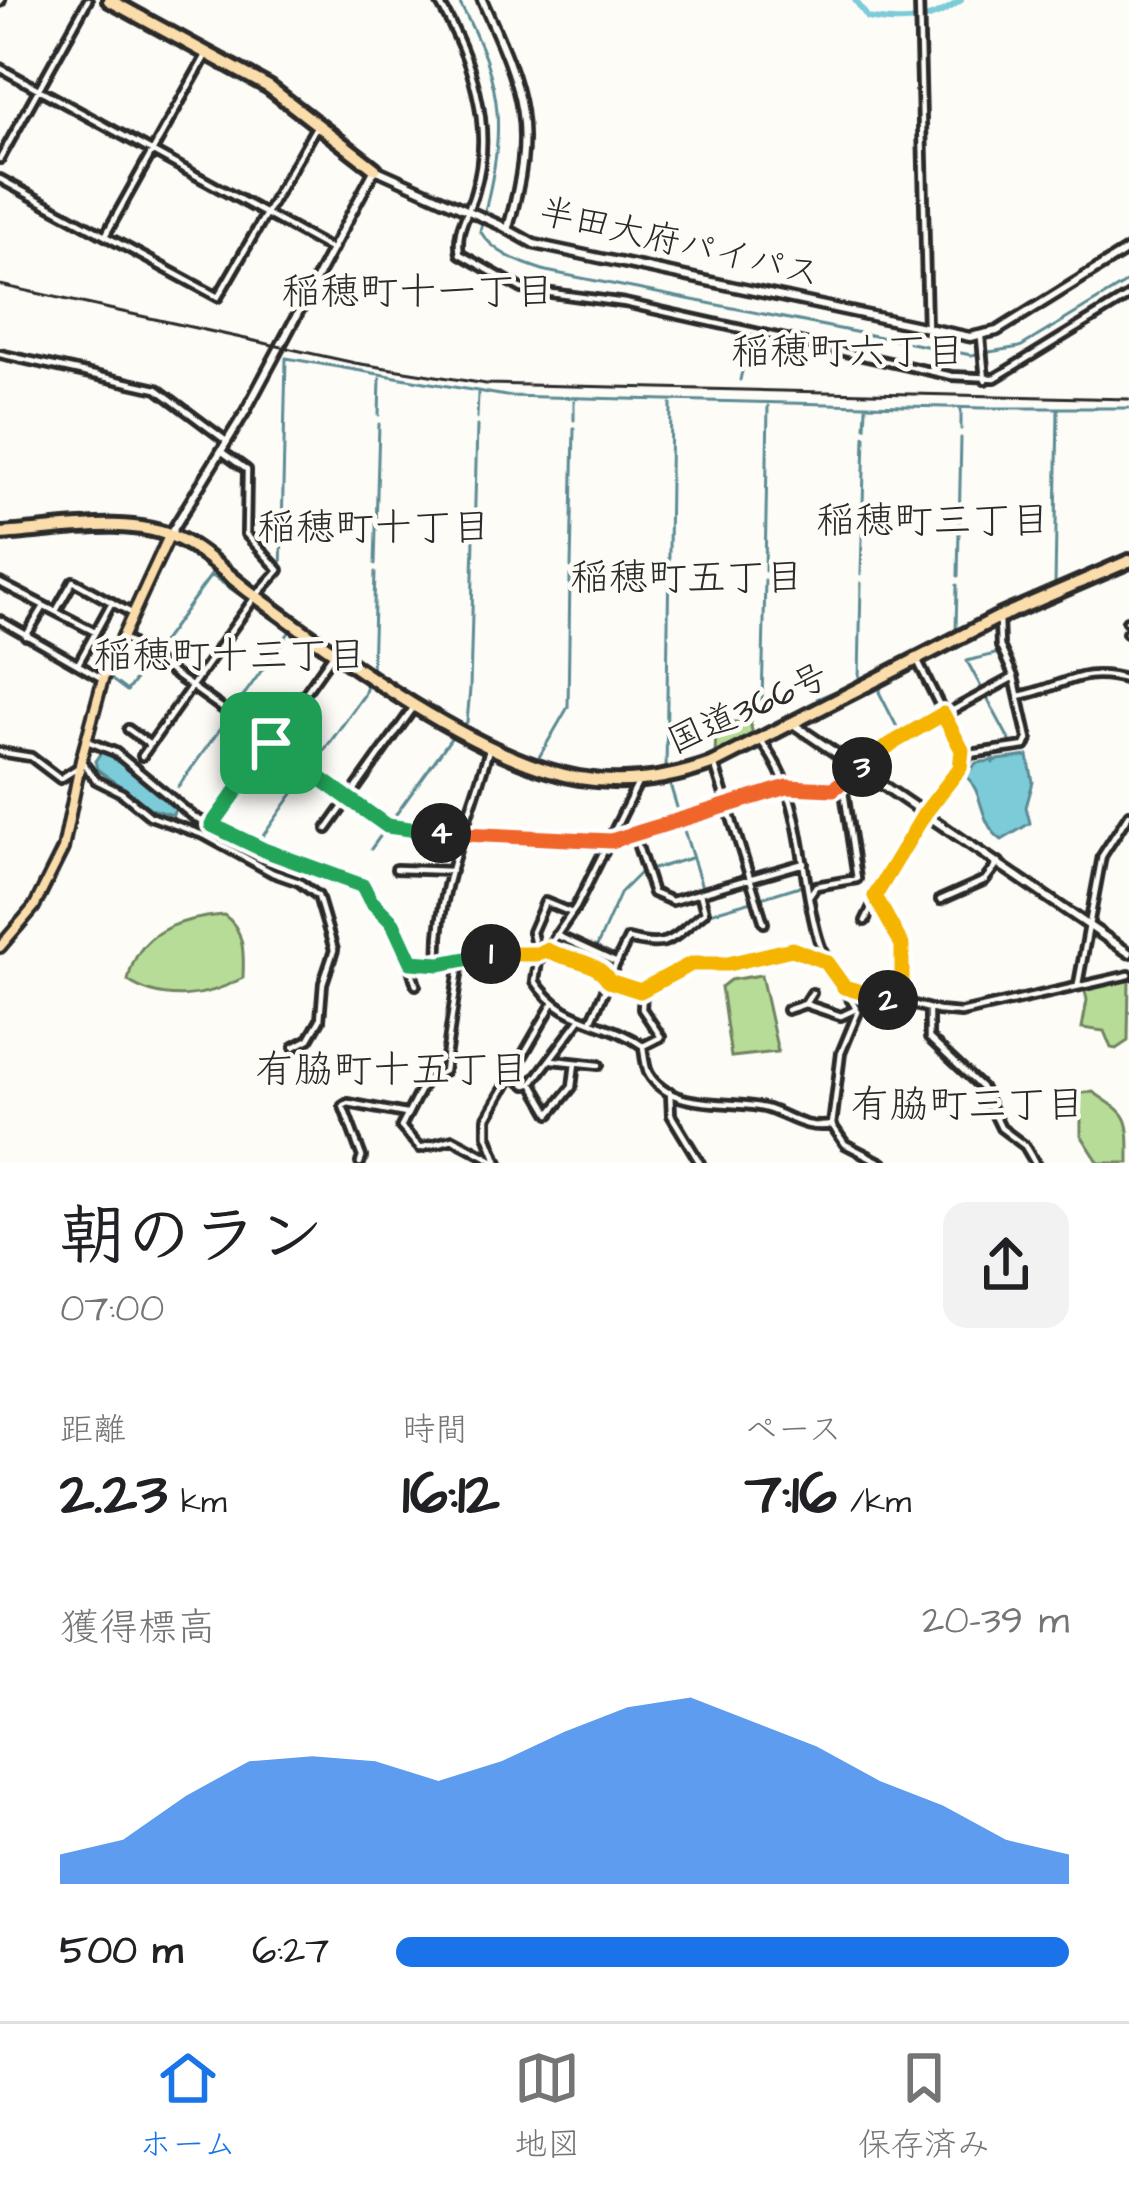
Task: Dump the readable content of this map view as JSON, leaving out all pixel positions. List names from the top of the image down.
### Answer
{
  "streets": {
    "highway": ["半田大府パイパス", "国道366号"]
  },
  "districts": [
    "稲穂町十一丁目",
    "稲穂町六丁目",
    "稲穂町三丁目",
    "稲穂町十丁目",
    "稲穂町五丁目",
    "稲穂町十三丁目",
    "有脇町十五丁目",
    "有脇町三丁目"
  ],
  "page": {
    "pins": [
      "3",
      "4",
      "1",
      "2"
    ],
    "heading": ["朝のラン", "07:00"],
    "stats": [
      ["距離", "2.23 km"],
      ["時間", "16:12"],
      ["ペース", "7:16 /km"]
    ],
    "chart": ["獲得標高", "20–39 m"],
    "list": [
      {
        "name": "500 m",
        "note": "6:27"
      }
    ],
    "tabs": ["ホーム", "地図", "保存済み"]
  }
}
